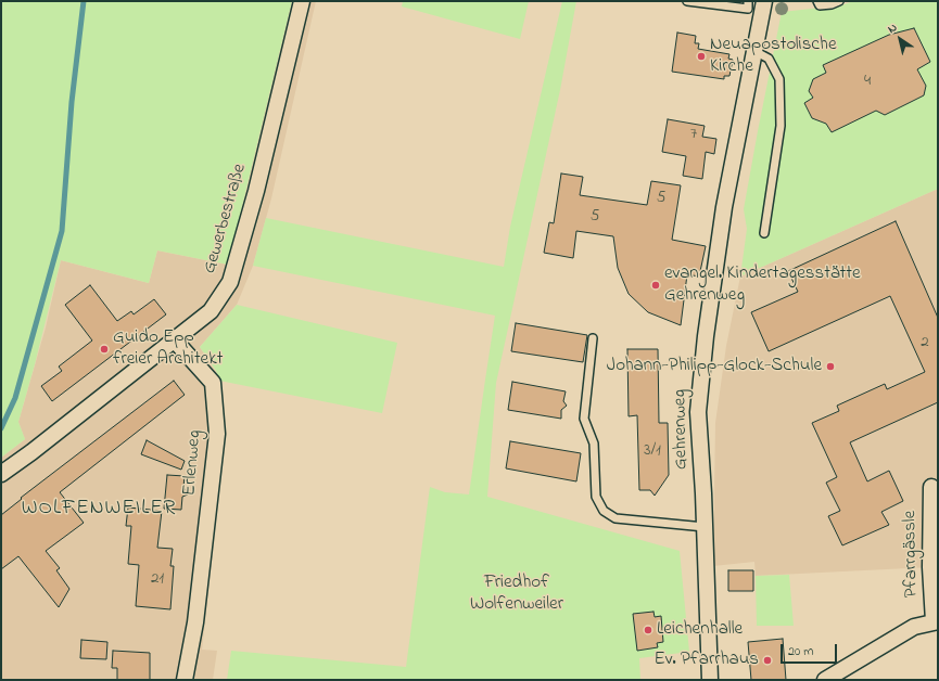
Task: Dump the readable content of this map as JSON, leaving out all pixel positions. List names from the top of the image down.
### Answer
{
  "streets": {
    "street": [
      "Gewerbestraße",
      "Gehrenweg",
      "Erlenweg",
      "Pfarrgässle"
    ]
  },
  "crossings": [
    ["Gewerbestraße", "Erlenweg"]
  ],
  "districts": ["WOLFENWEILER"],
  "parks": ["Friedhof Wolfenweiler"],
  "places": [
    "Neuapostolische Kirche",
    "evangel. Kindertagesstätte Gehrenweg",
    "Guido Epp freier Architekt",
    "Johann-Philipp-Glock-Schule",
    "Leichenhalle",
    "Ev. Pfarrhaus"
  ],
  "house_numbers": [
    "4",
    "7",
    "5",
    "5",
    "2",
    "3/1",
    "21"
  ],
  "scale_bar": "20 m",
  "north": "top left"
}
